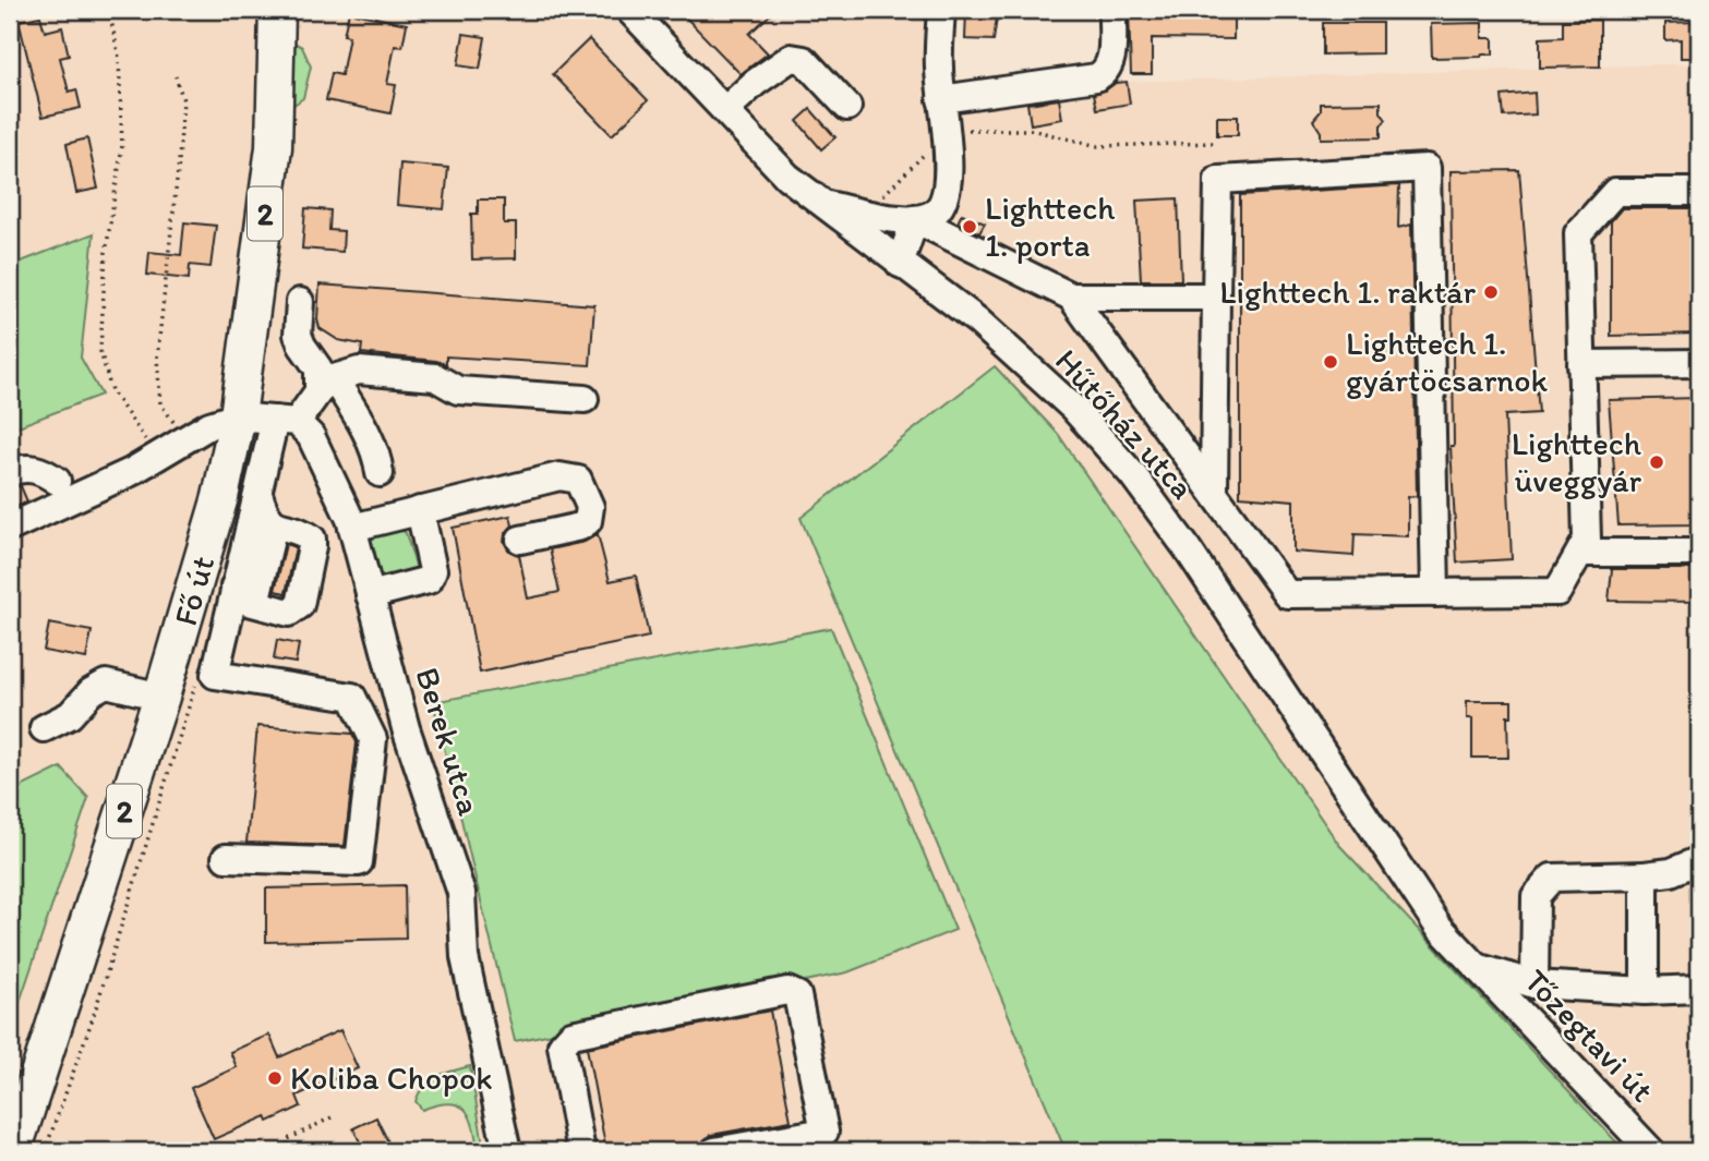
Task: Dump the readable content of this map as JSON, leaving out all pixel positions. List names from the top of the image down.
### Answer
{
  "streets": {
    "main road": ["2", "Fő út"],
    "street": ["Hűtőház utca", "Berek utca", "Tőzegtavi út"]
  },
  "crossings": [
    ["Hűtőház utca", "Tőzegtavi út"]
  ],
  "places": [
    "Lighttech 1. porta",
    "Lighttech 1. raktár",
    "Lighttech 1. gyártöcsarnok",
    "Lighttech üveggyár",
    "Koliba Chopok"
  ]
}
